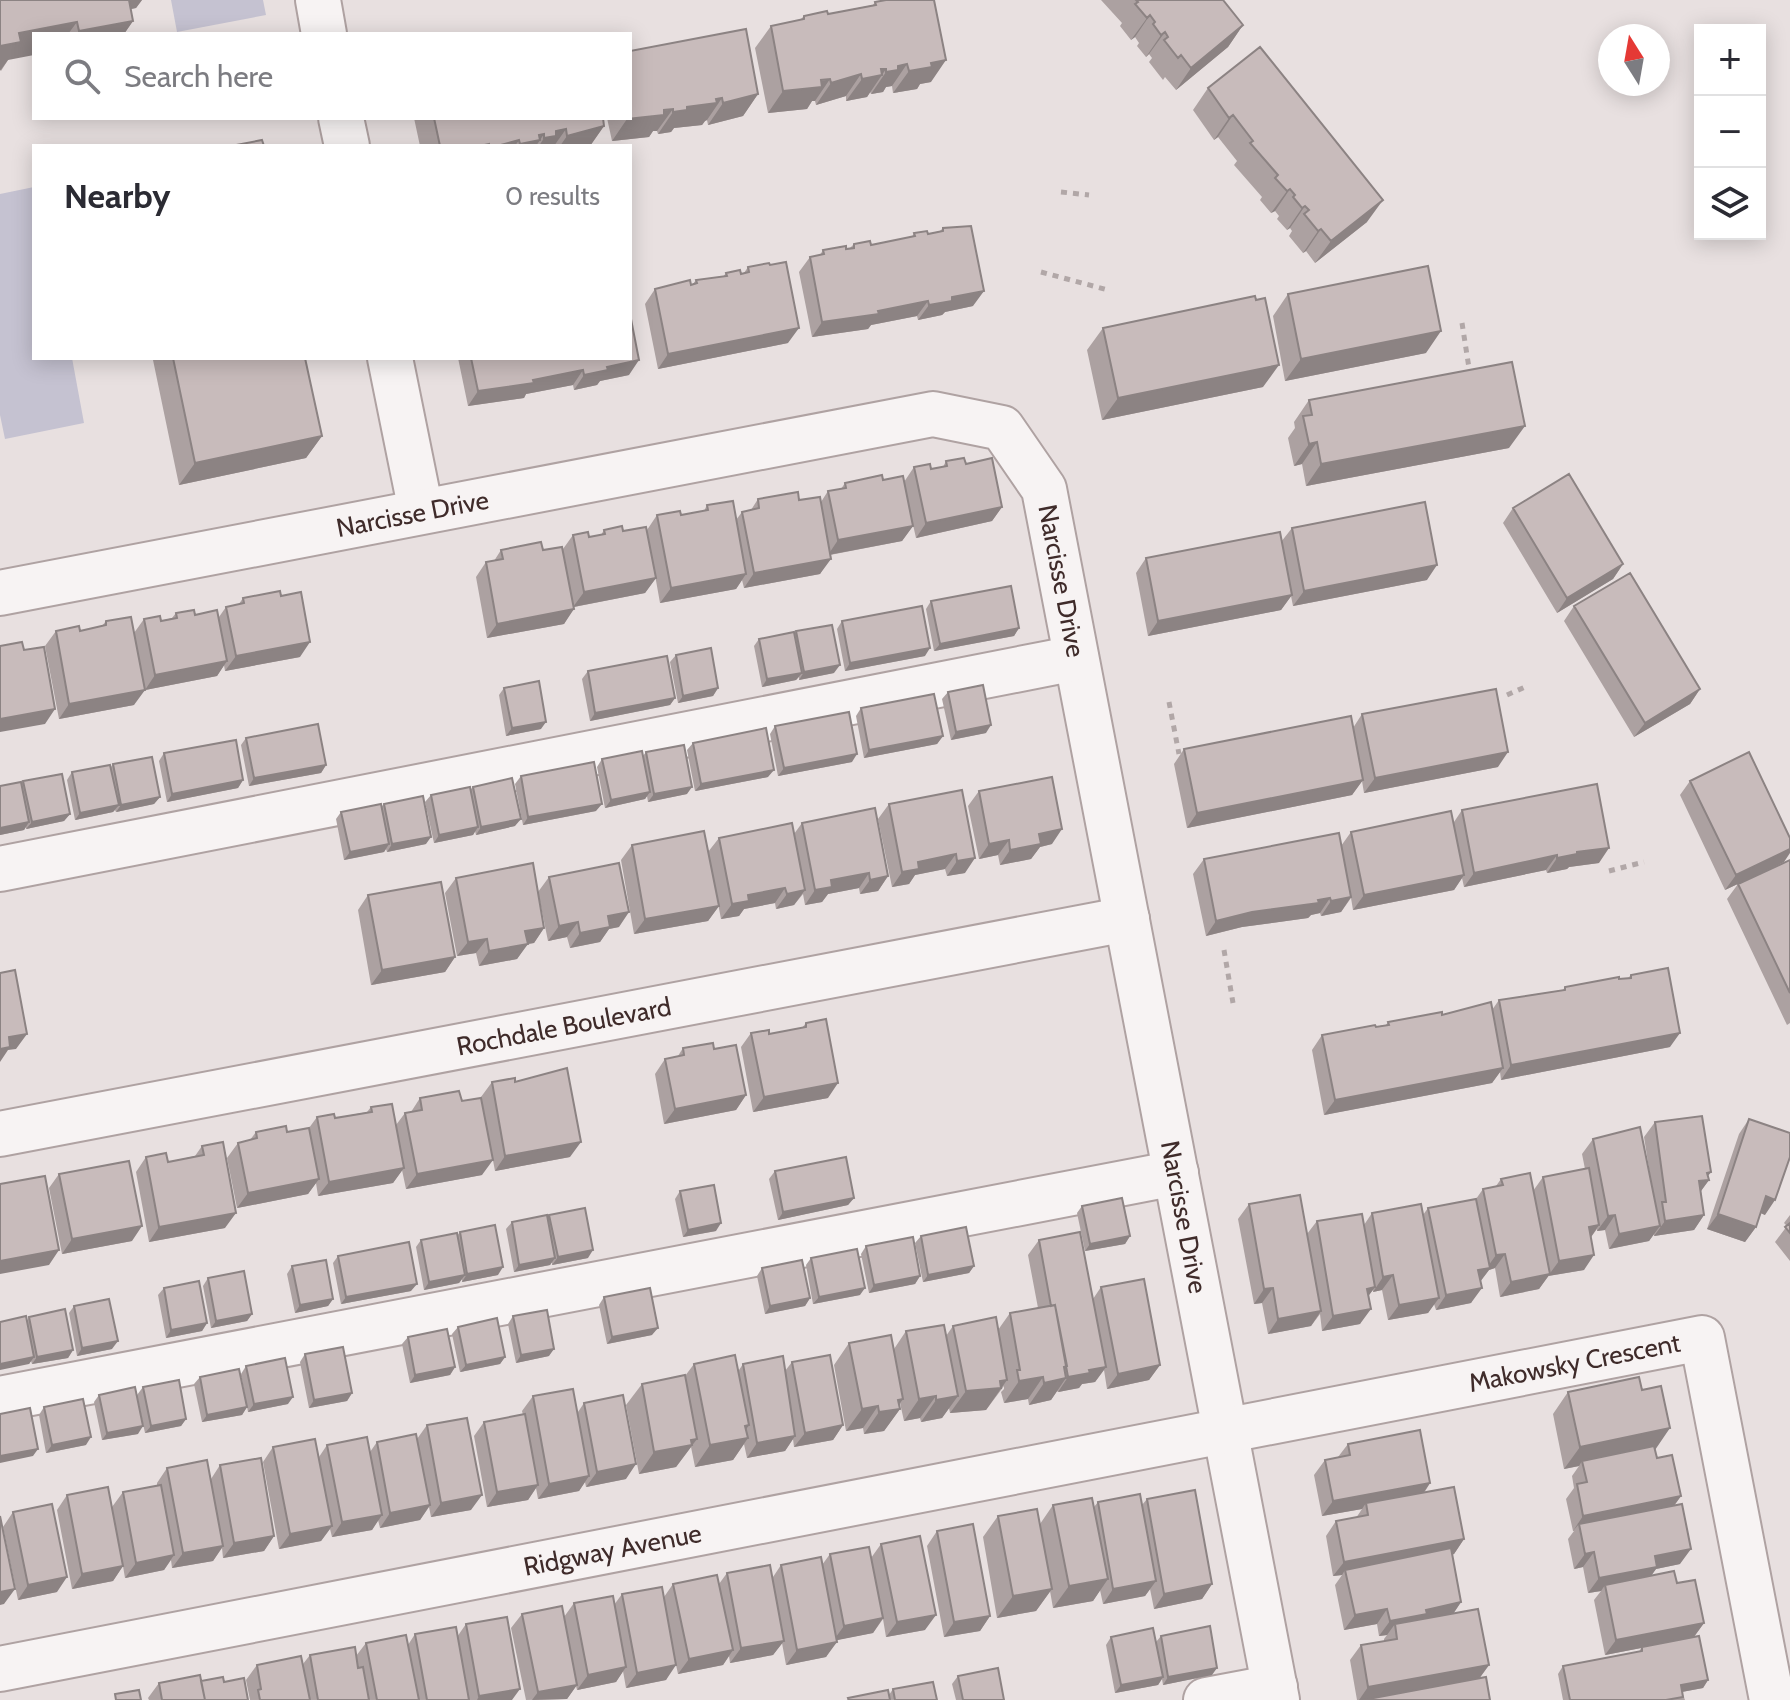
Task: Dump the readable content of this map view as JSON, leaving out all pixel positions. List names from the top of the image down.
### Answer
{
  "streets": {
    "street": [
      "Narcisse Drive",
      "Rochdale Boulevard",
      "Makowsky Crescent",
      "Ridgway Avenue"
    ]
  },
  "crossings": [
    ["Narcisse Drive", "Rochdale Boulevard"],
    ["Narcisse Drive", "Makowsky Crescent"],
    ["Narcisse Drive", "Ridgway Avenue"],
    ["Makowsky Crescent", "Ridgway Avenue"]
  ],
  "north": "top",
  "page": {
    "map_buttons": ["+", "−"],
    "search": "Search here",
    "heading": ["Nearby", "0 results"]
  }
}
